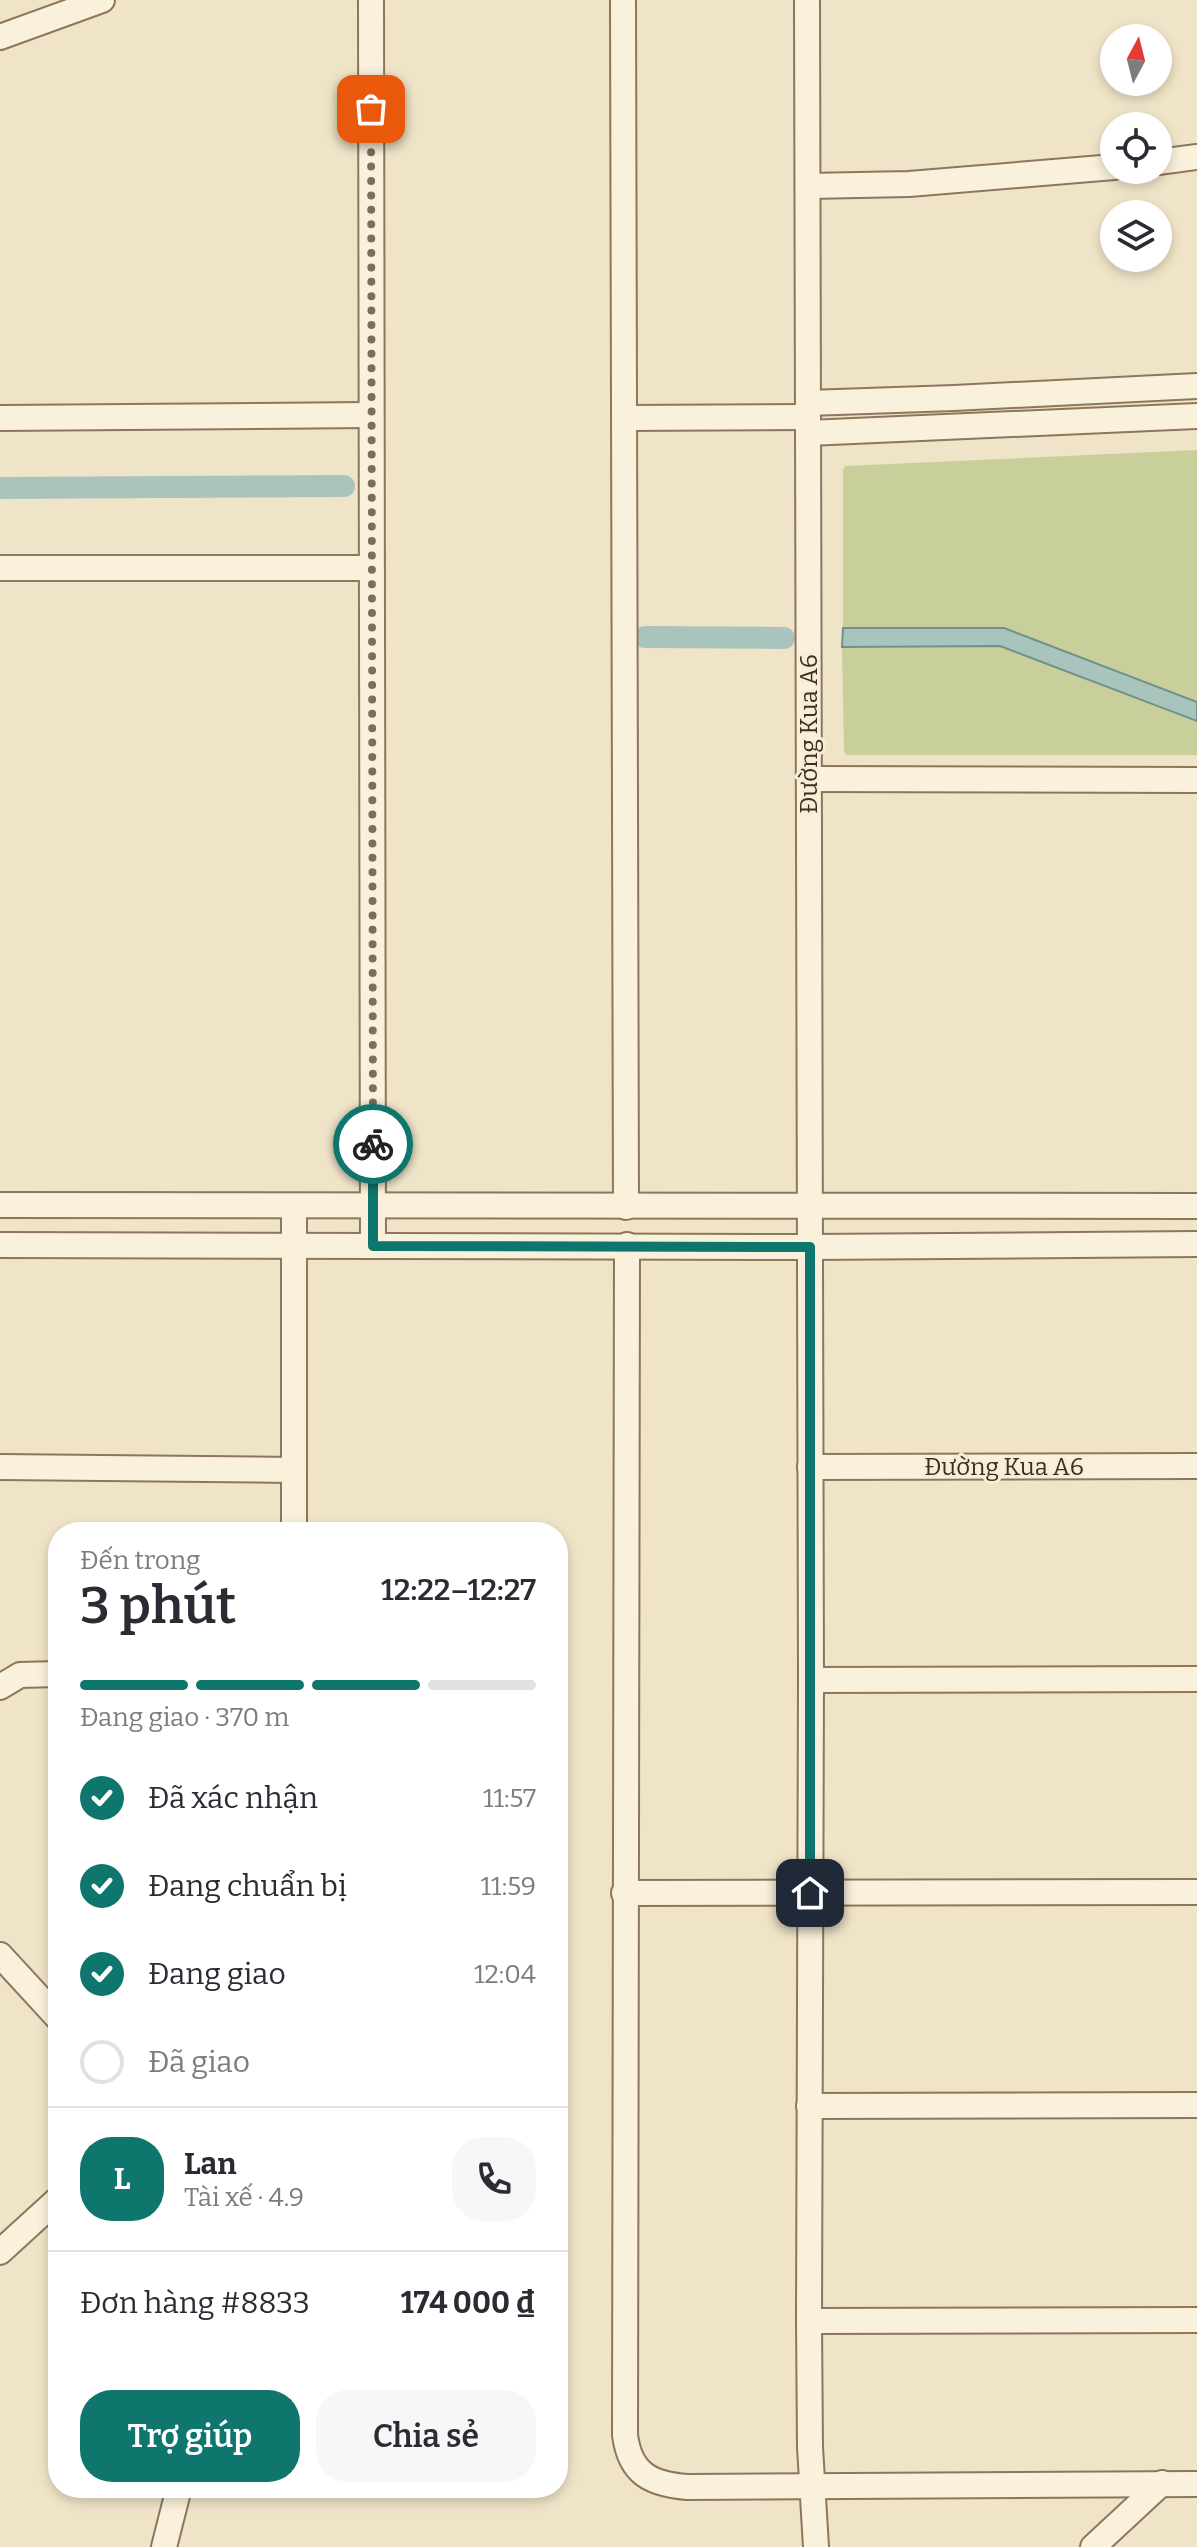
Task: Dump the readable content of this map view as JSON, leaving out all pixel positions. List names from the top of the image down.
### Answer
{
  "streets": {
    "street": ["Đường Kua A6"]
  },
  "north": "top",
  "page": {
    "heading": ["3 phút", "Đến trong", "12:22–12:27"],
    "panel": [
      "Lan",
      "Tài xế · 4.9",
      "Đơn hàng #8833",
      "174 000 ₫"
    ],
    "bar": "Đang giao · 370 m",
    "list": [
      ["Đã xác nhận", "11:57"],
      ["Đang chuẩn bị", "11:59"],
      ["Đang giao", "12:04"],
      "Đã giao"
    ],
    "round": "L",
    "buttons": ["Trợ giúp", "Chia sẻ"]
  }
}
